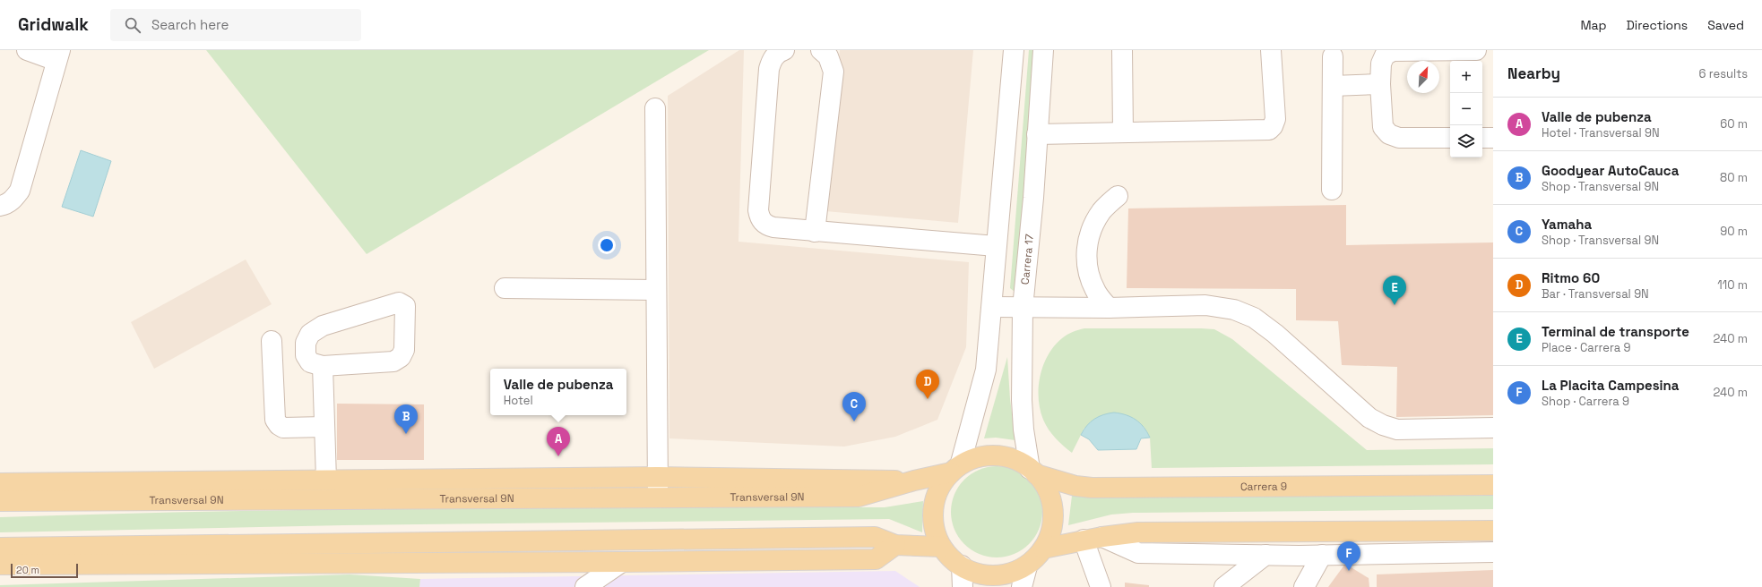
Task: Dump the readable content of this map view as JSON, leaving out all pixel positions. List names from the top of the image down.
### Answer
{
  "streets": {
    "main road": ["Carrera 9", "Transversal 9N"],
    "street": ["Carrera 17"]
  },
  "crossings": [
    ["Carrera 17", "Carrera 9"],
    ["Carrera 17", "Transversal 9N"],
    ["Carrera 9", "Transversal 9N"]
  ],
  "scale_bar": "20 m",
  "north": "top right",
  "page": {
    "header": "Gridwalk",
    "search": "Search here",
    "nav": ["Map", "Directions", "Saved"],
    "heading": ["Nearby", "6 results"],
    "map_buttons": ["+", "−"],
    "list": [
      {
        "mark": "A",
        "name": "Valle de pubenza",
        "note": "Hotel · Transversal 9N",
        "value": "60 m"
      },
      {
        "mark": "B",
        "name": "Goodyear AutoCauca",
        "note": "Shop · Transversal 9N",
        "value": "80 m"
      },
      {
        "mark": "C",
        "name": "Yamaha",
        "note": "Shop · Transversal 9N",
        "value": "90 m"
      },
      {
        "mark": "D",
        "name": "Ritmo 60",
        "note": "Bar · Transversal 9N",
        "value": "110 m"
      },
      {
        "mark": "E",
        "name": "Terminal de transporte",
        "note": "Place · Carrera 9",
        "value": "240 m"
      },
      {
        "mark": "F",
        "name": "La Placita Campesina",
        "note": "Shop · Carrera 9",
        "value": "240 m"
      }
    ],
    "pins": [
      "E",
      "D",
      "C",
      "B",
      "A",
      "F"
    ],
    "popup": ["Valle de pubenza", "Hotel"],
    "scale": "20 m"
  }
}
